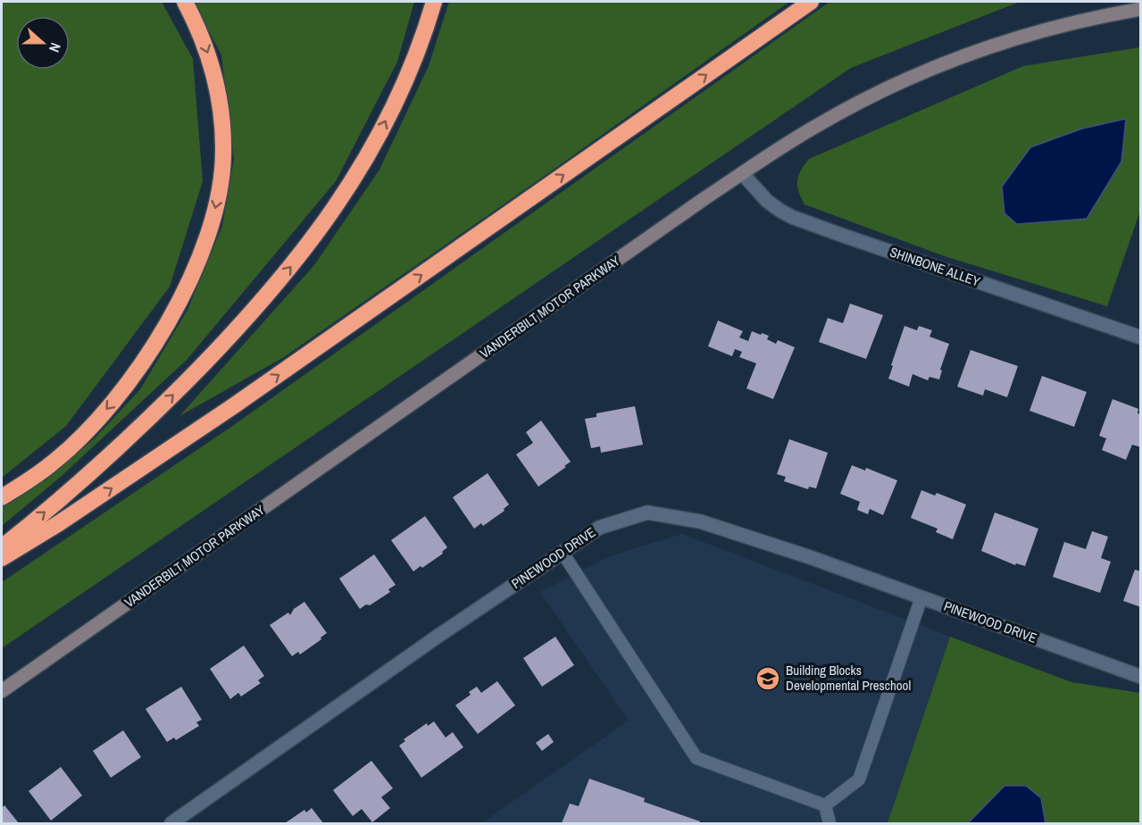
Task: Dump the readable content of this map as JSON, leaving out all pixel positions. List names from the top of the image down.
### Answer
{
  "streets": {
    "main road": ["VANDERBILT MOTOR PARKWAY"],
    "street": ["SHINBONE ALLEY", "PINEWOOD DRIVE"]
  },
  "crossings": [
    ["SHINBONE ALLEY", "VANDERBILT MOTOR PARKWAY"]
  ],
  "places": {
    "school or university": ["Building Blocks Developmental Preschool"]
  },
  "north": "right"
}
